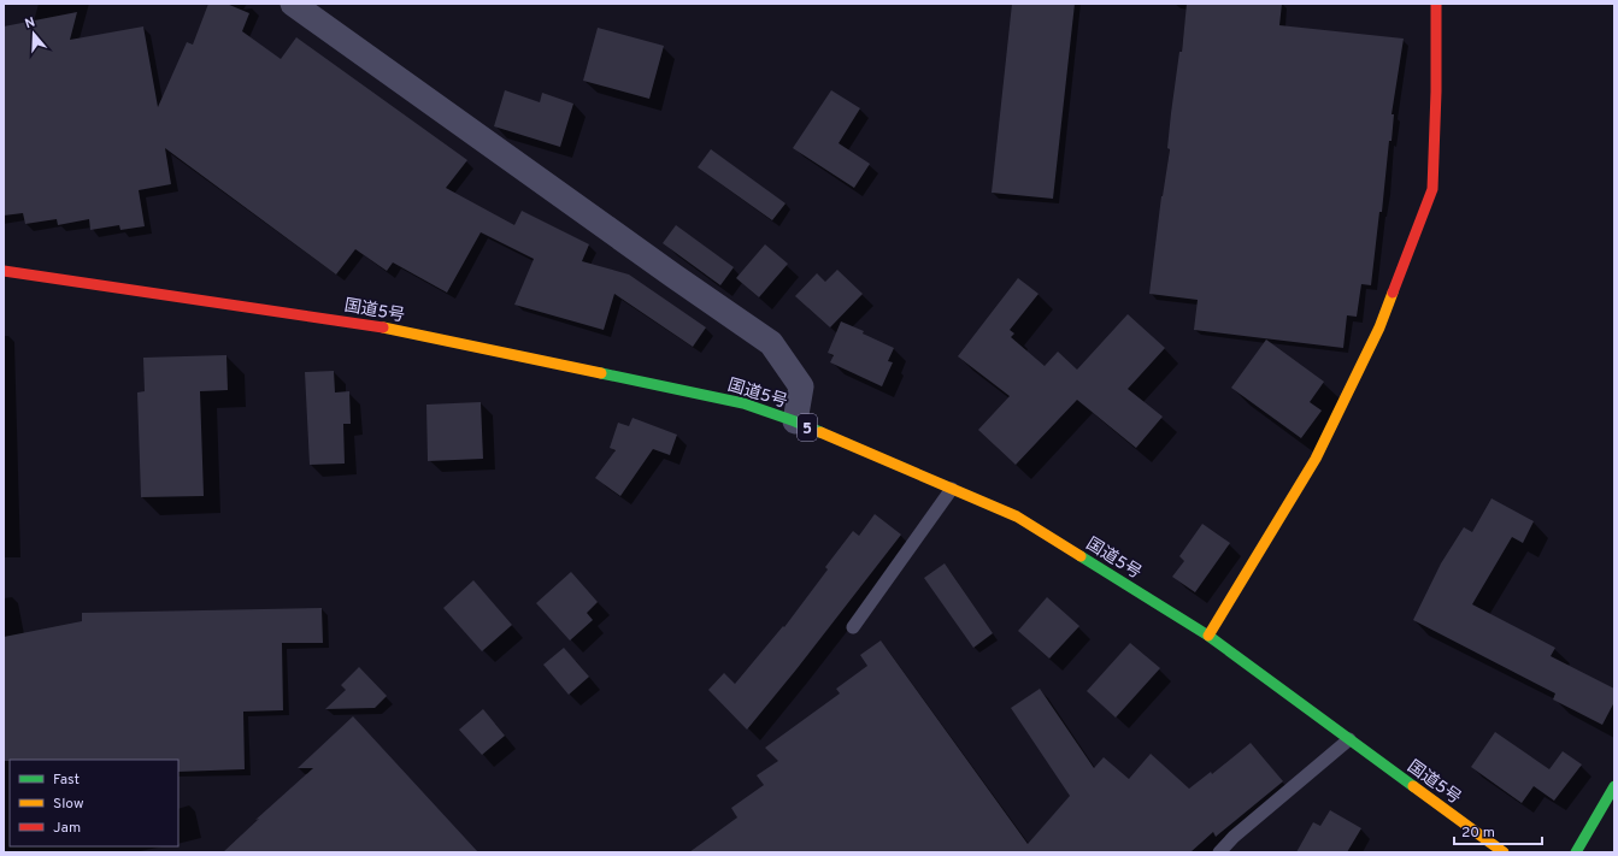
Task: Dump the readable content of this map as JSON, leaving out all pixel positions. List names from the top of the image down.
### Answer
{
  "streets": {
    "main road": ["国道5号", "5"]
  },
  "legend": ["Fast", "Slow", "Jam"],
  "scale_bar": "20 m",
  "north": "top"
}
